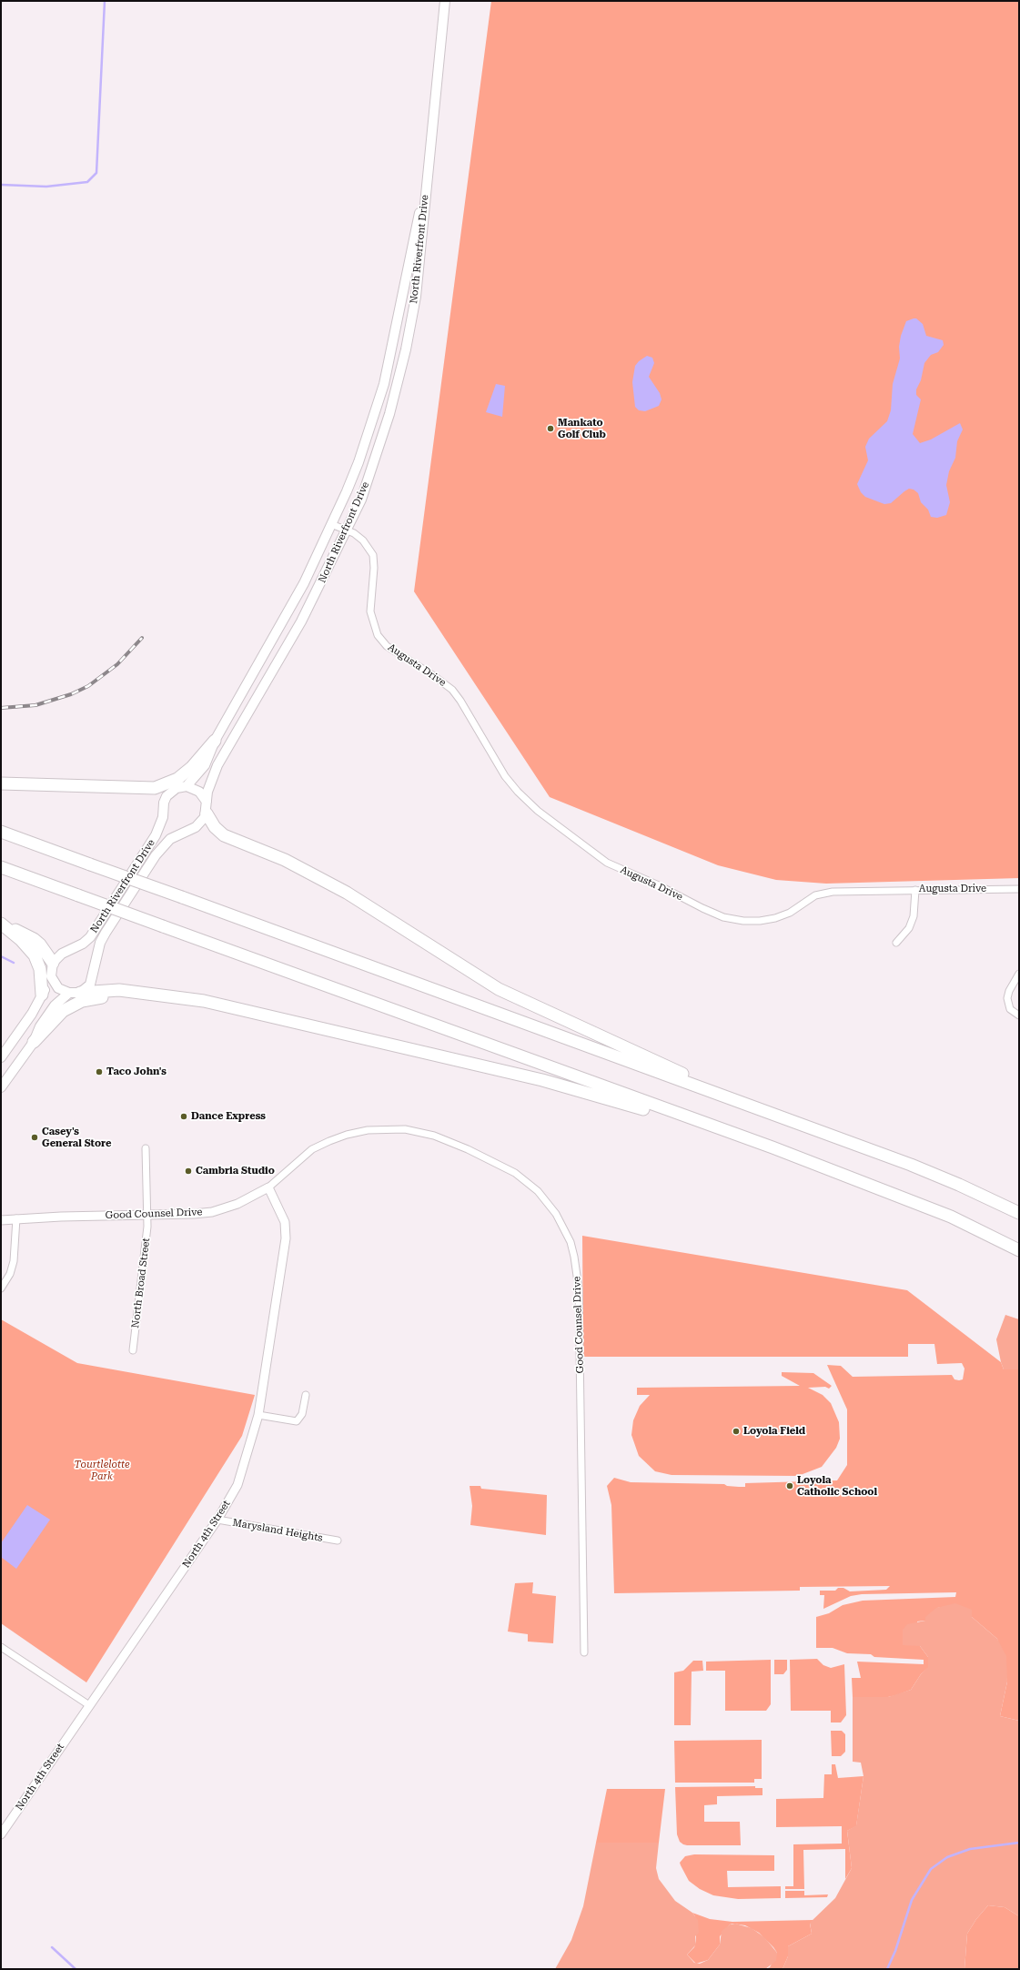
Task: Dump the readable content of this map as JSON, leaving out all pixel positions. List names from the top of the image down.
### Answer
{
  "streets": {
    "main road": ["North Riverfront Drive"],
    "street": [
      "Augusta Drive",
      "Good Counsel Drive",
      "North Broad Street",
      "Marysland Heights",
      "North 4th Street"
    ]
  },
  "crossings": [
    ["North Riverfront Drive", "Augusta Drive"],
    ["Good Counsel Drive", "North Broad Street"],
    ["Good Counsel Drive", "North 4th Street"],
    ["Marysland Heights", "North 4th Street"]
  ],
  "parks": ["Tourtlelotte Park"],
  "places": [
    "Mankato Golf Club",
    "Taco John's",
    "Dance Express",
    "Casey's General Store",
    "Cambria Studio",
    "Loyola Field",
    "Loyola Catholic School"
  ]
}
